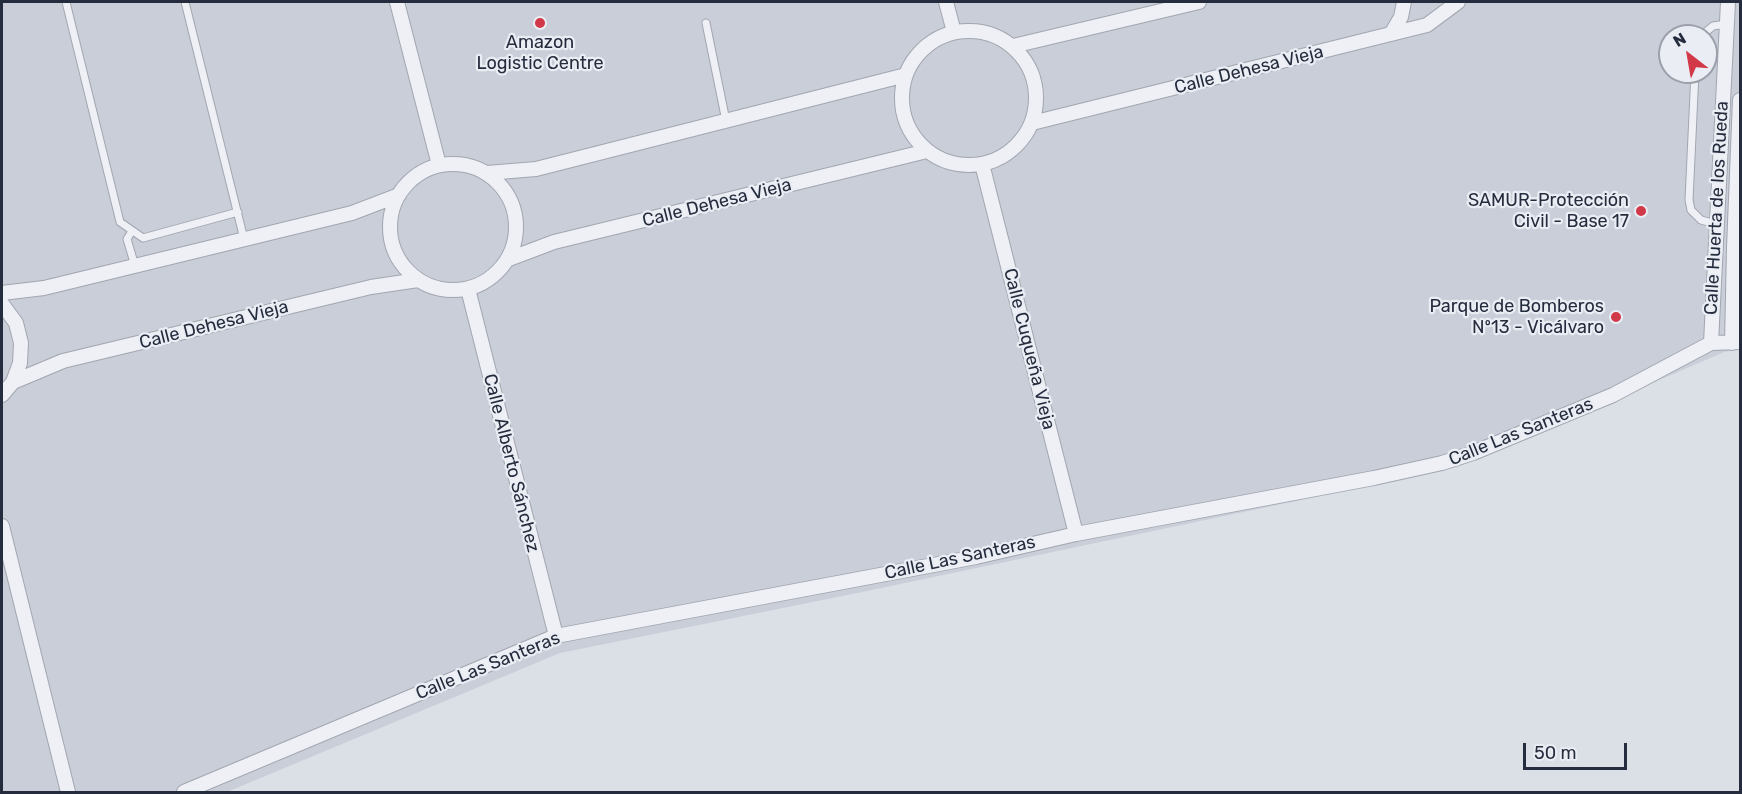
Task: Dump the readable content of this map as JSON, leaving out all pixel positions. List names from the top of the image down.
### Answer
{
  "streets": {
    "street": [
      "Calle Dehesa Vieja",
      "Calle Huerta de los Rueda",
      "Calle Cuqueña Vieja",
      "Calle Las Santeras",
      "Calle Alberto Sánchez"
    ]
  },
  "crossings": [
    ["Calle Dehesa Vieja", "Calle Cuqueña Vieja"],
    ["Calle Dehesa Vieja", "Calle Alberto Sánchez"],
    ["Calle Huerta de los Rueda", "Calle Las Santeras"],
    ["Calle Cuqueña Vieja", "Calle Las Santeras"],
    ["Calle Las Santeras", "Calle Alberto Sánchez"]
  ],
  "places": ["Amazon Logistic Centre", "SAMUR-Protección Civil - Base 17", "Parque de Bomberos Nº13 - Vicálvaro"],
  "scale_bar": "50 m",
  "north": "top left"
}
